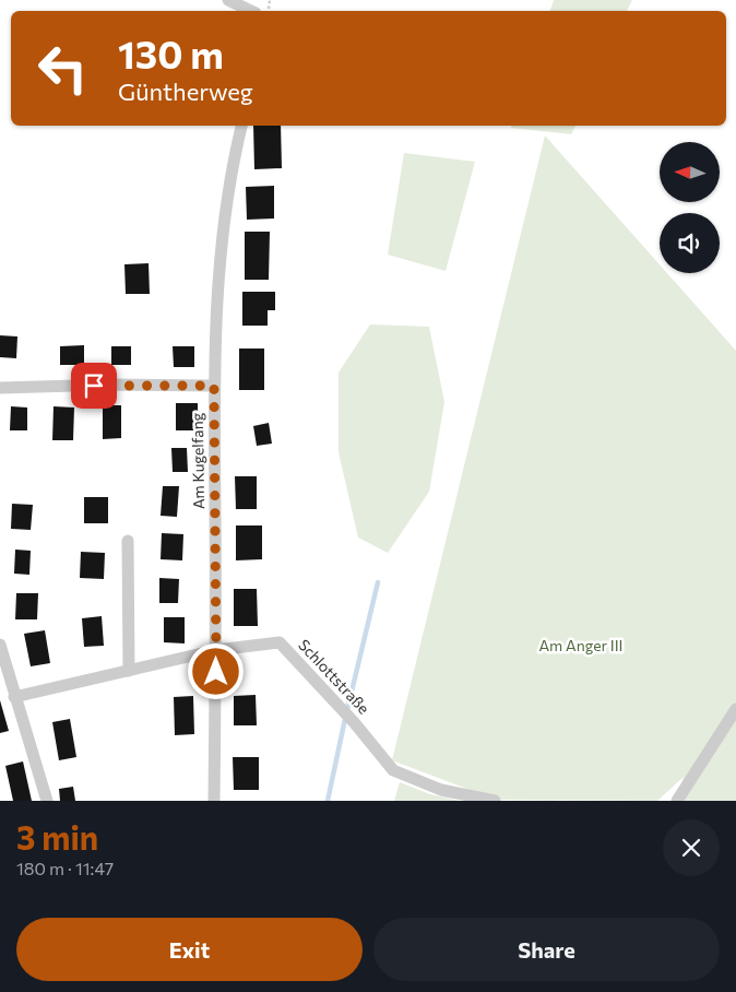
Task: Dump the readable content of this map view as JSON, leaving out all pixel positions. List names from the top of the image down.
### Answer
{
  "streets": {
    "street": ["Am Kugelfang", "Schlottstraße"]
  },
  "crossings": [
    ["Am Kugelfang", "Schlottstraße"]
  ],
  "parks": ["Am Anger III"],
  "north": "left",
  "page": {
    "turn": ["130 m", "Güntherweg"],
    "heading": ["3 min", "180 m · 11:47"],
    "buttons": ["Exit", "Share"]
  }
}
